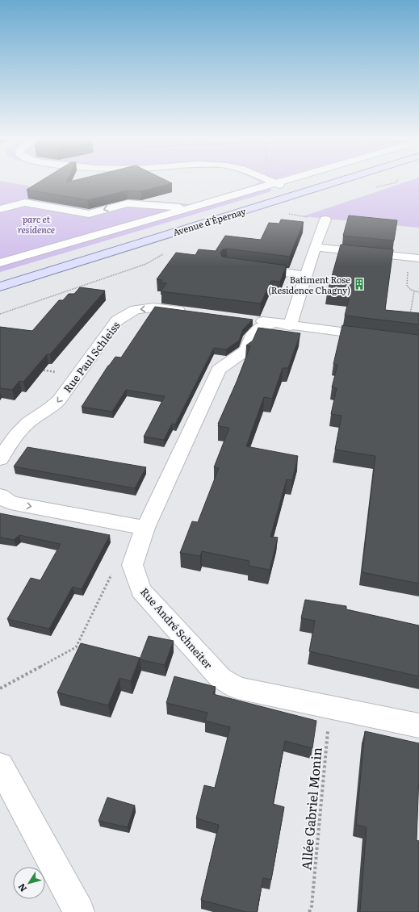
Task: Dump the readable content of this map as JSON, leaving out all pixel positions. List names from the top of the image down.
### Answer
{
  "streets": {
    "main road": ["Avenue d'Épernay"],
    "street": ["Rue Paul Schleiss", "Rue André Schneiter"],
    "path": ["Allée Gabriel Monin"]
  },
  "crossings": [
    ["Rue André Schneiter", "Allée Gabriel Monin"]
  ],
  "parks": ["parc et residence"],
  "places": {
    "building": ["Batiment Rose (Residence Chagny)"]
  },
  "north": "bottom left"
}
